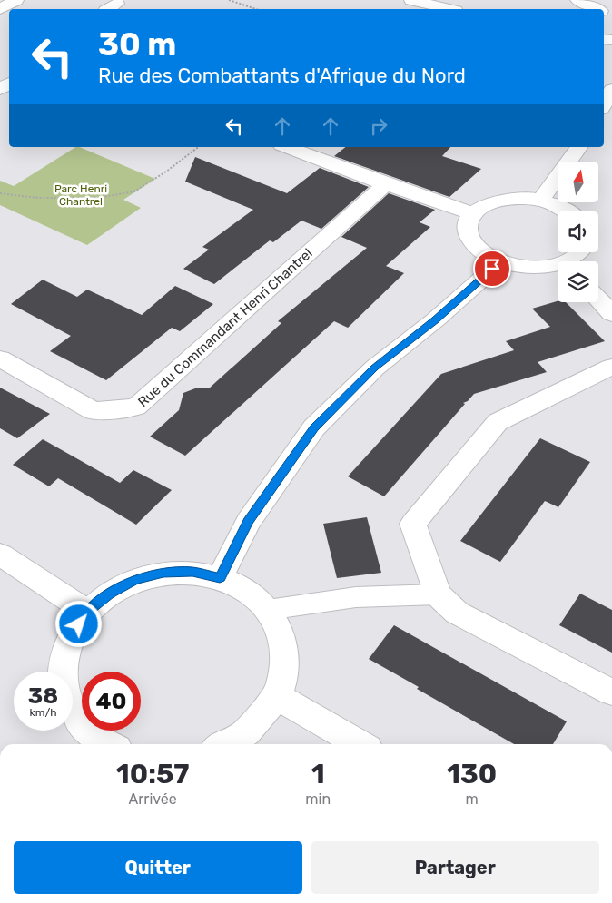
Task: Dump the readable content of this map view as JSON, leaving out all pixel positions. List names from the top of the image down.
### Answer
{
  "streets": {
    "street": ["Rue du Commandant Henri Chantrel"]
  },
  "parks": ["Parc Henri Chantrel"],
  "north": "top",
  "page": {
    "turn": ["30 m", "Rue des Combattants d'Afrique du Nord"],
    "speed": "38 km/h",
    "limit": "40",
    "eta": [
      "10:57",
      "Arrivée",
      "1",
      "min",
      "130",
      "m"
    ],
    "buttons": ["Quitter", "Partager"]
  }
}
